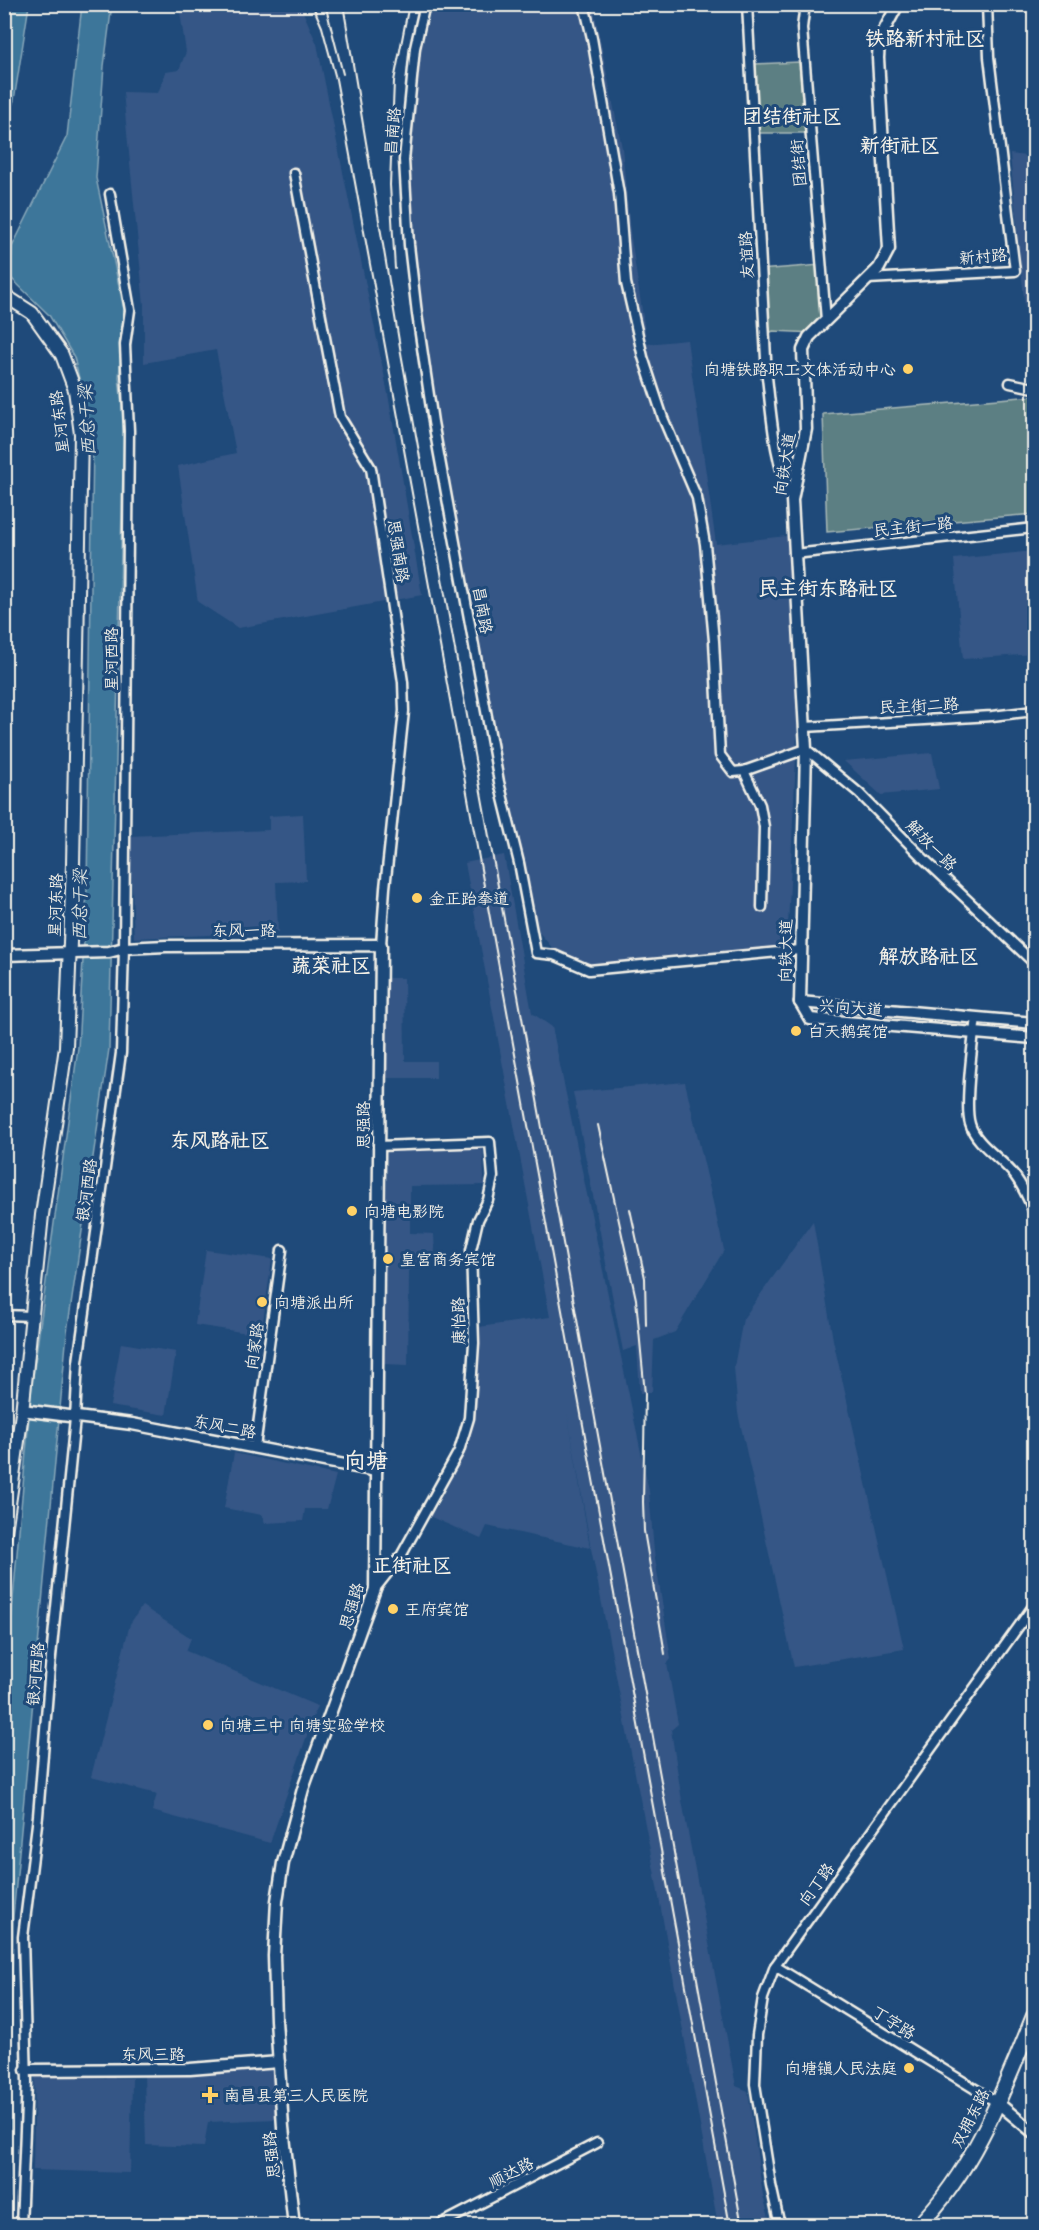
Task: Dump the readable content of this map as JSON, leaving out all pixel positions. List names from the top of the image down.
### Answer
{
  "streets": {
    "main road": ["星河东路", "双拥东路"],
    "street": [
      "昌南路",
      "团结街",
      "友谊路",
      "新村路",
      "向铁大道",
      "民主街一路",
      "思强南路",
      "星河西路",
      "民主街二路",
      "解放一路",
      "东风一路",
      "兴向大道",
      "思强路",
      "银河西路",
      "康怡路",
      "向家路",
      "东风二路",
      "向丁路",
      "丁字路",
      "东风三路",
      "顺达路"
    ]
  },
  "crossings": [
    ["昌南路", "向铁大道"],
    ["团结街", "向铁大道"],
    ["友谊路", "向铁大道"],
    ["新村路", "向铁大道"],
    ["星河东路", "东风一路"],
    ["星河东路", "东风二路"],
    ["向铁大道", "民主街一路"],
    ["向铁大道", "民主街二路"],
    ["向铁大道", "解放一路"],
    ["向铁大道", "兴向大道"],
    ["思强南路", "东风一路"],
    ["思强南路", "思强路"],
    ["星河西路", "东风一路"],
    ["星河西路", "银河西路"],
    ["东风一路", "思强路"],
    ["思强路", "康怡路"],
    ["思强路", "东风二路"],
    ["思强路", "东风三路"],
    ["银河西路", "东风二路"],
    ["银河西路", "东风三路"],
    ["向家路", "东风二路"],
    ["向丁路", "丁字路"],
    ["丁字路", "双拥东路"]
  ],
  "districts": [
    "铁路新村社区",
    "团结街社区",
    "新街社区",
    "民主街东路社区",
    "解放路社区",
    "蔬菜社区",
    "东风路社区",
    "向塘",
    "正街社区"
  ],
  "water": ["西总干梁"],
  "places": {
    "other": [
      "向塘铁路职工文体活动中心",
      "金正跆拳道",
      "白天鹅宾馆",
      "向塘电影院",
      "皇宫商务宾馆",
      "向塘派出所",
      "王府宾馆",
      "向塘三中 向塘实验学校",
      "向塘镇人民法庭"
    ],
    "health": ["南昌县第三人民医院"]
  }
}
